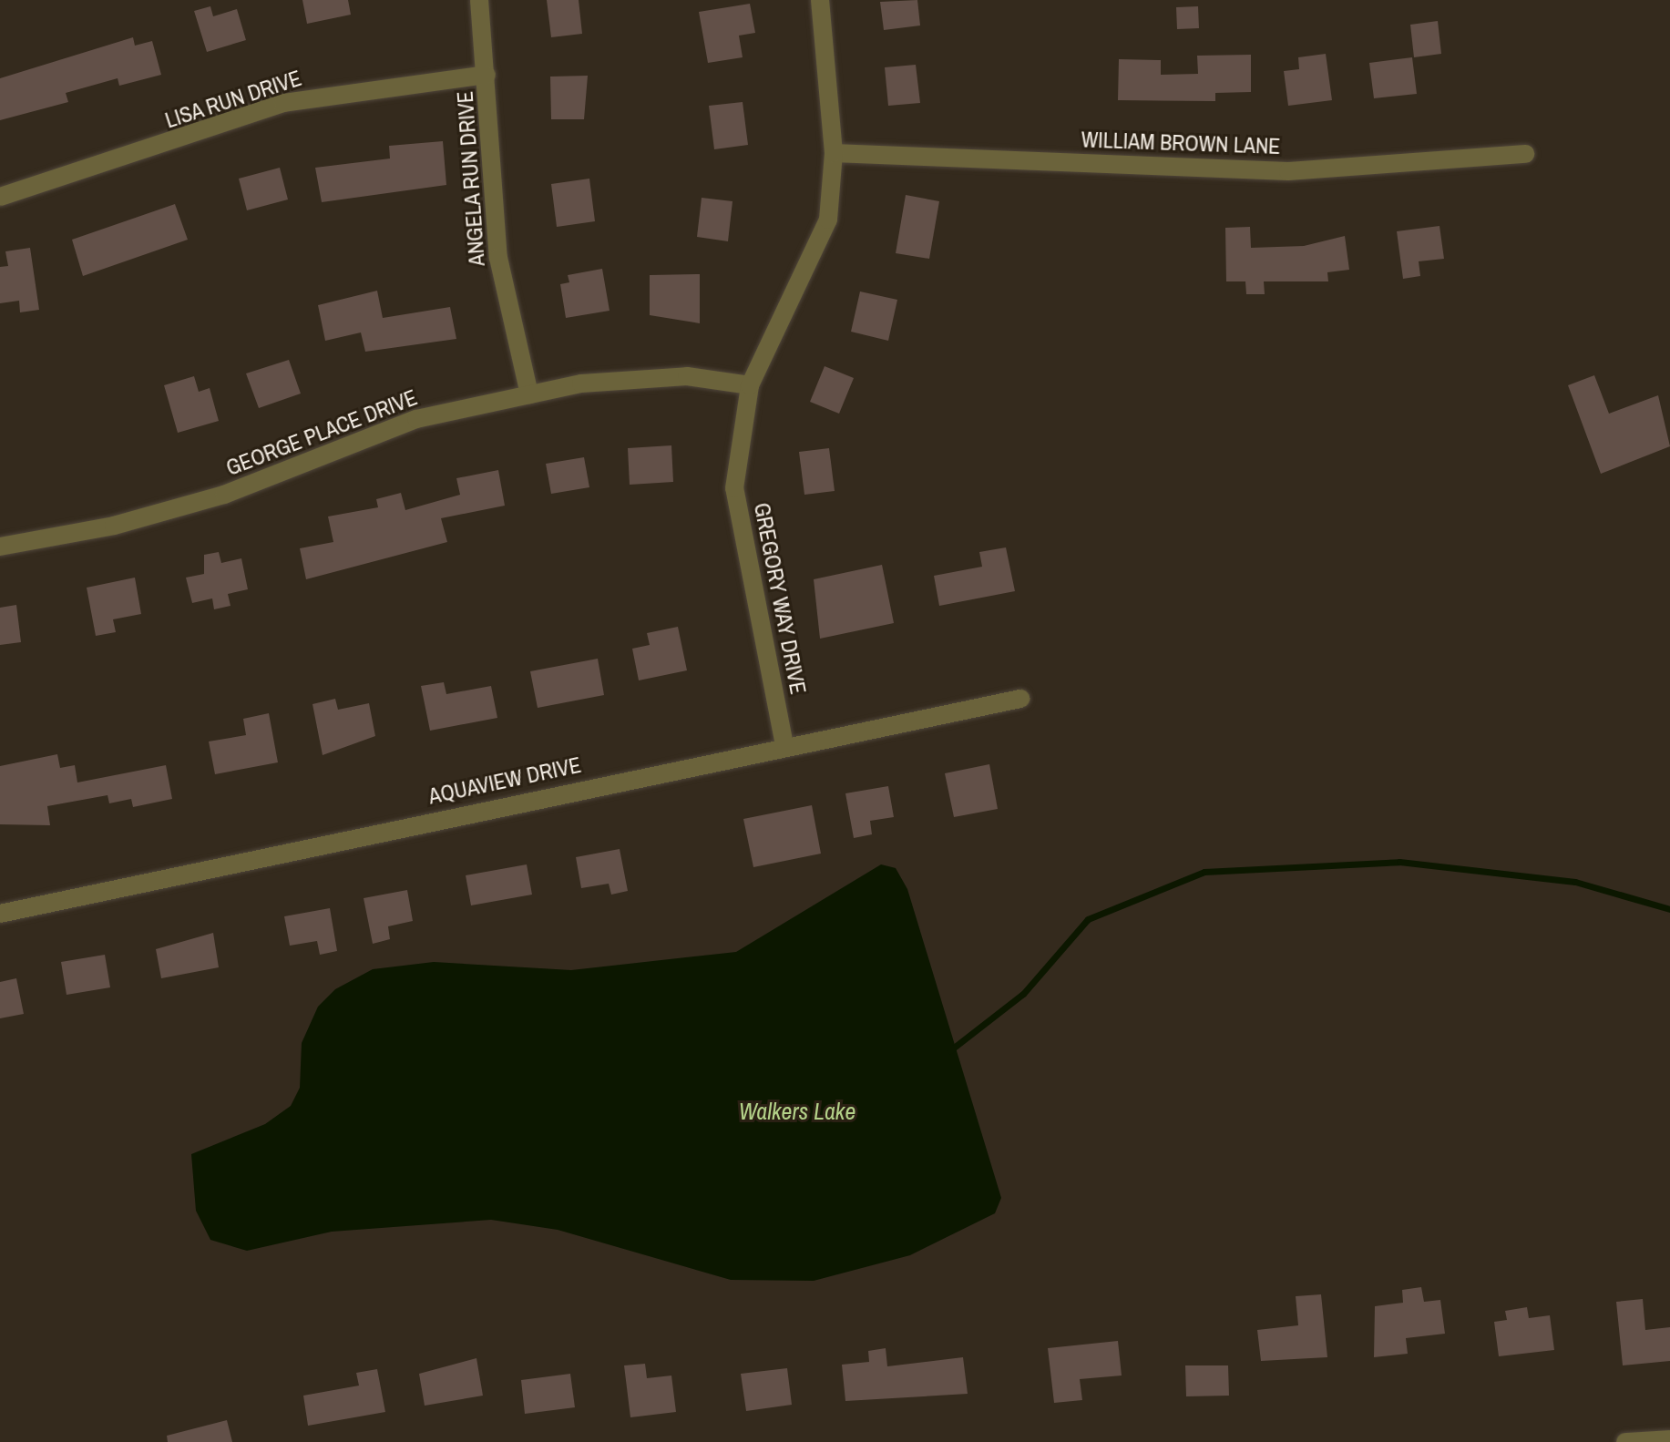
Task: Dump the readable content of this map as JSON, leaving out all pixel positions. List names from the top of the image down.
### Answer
{
  "streets": {
    "street": [
      "LISA RUN DRIVE",
      "WILLIAM BROWN LANE",
      "ANGELA RUN DRIVE",
      "GEORGE PLACE DRIVE",
      "GREGORY WAY DRIVE",
      "AQUAVIEW DRIVE"
    ]
  },
  "crossings": [
    ["LISA RUN DRIVE", "ANGELA RUN DRIVE"],
    ["WILLIAM BROWN LANE", "GREGORY WAY DRIVE"],
    ["ANGELA RUN DRIVE", "GEORGE PLACE DRIVE"],
    ["GEORGE PLACE DRIVE", "GREGORY WAY DRIVE"],
    ["GREGORY WAY DRIVE", "AQUAVIEW DRIVE"]
  ],
  "water": ["Walkers Lake"]
}
